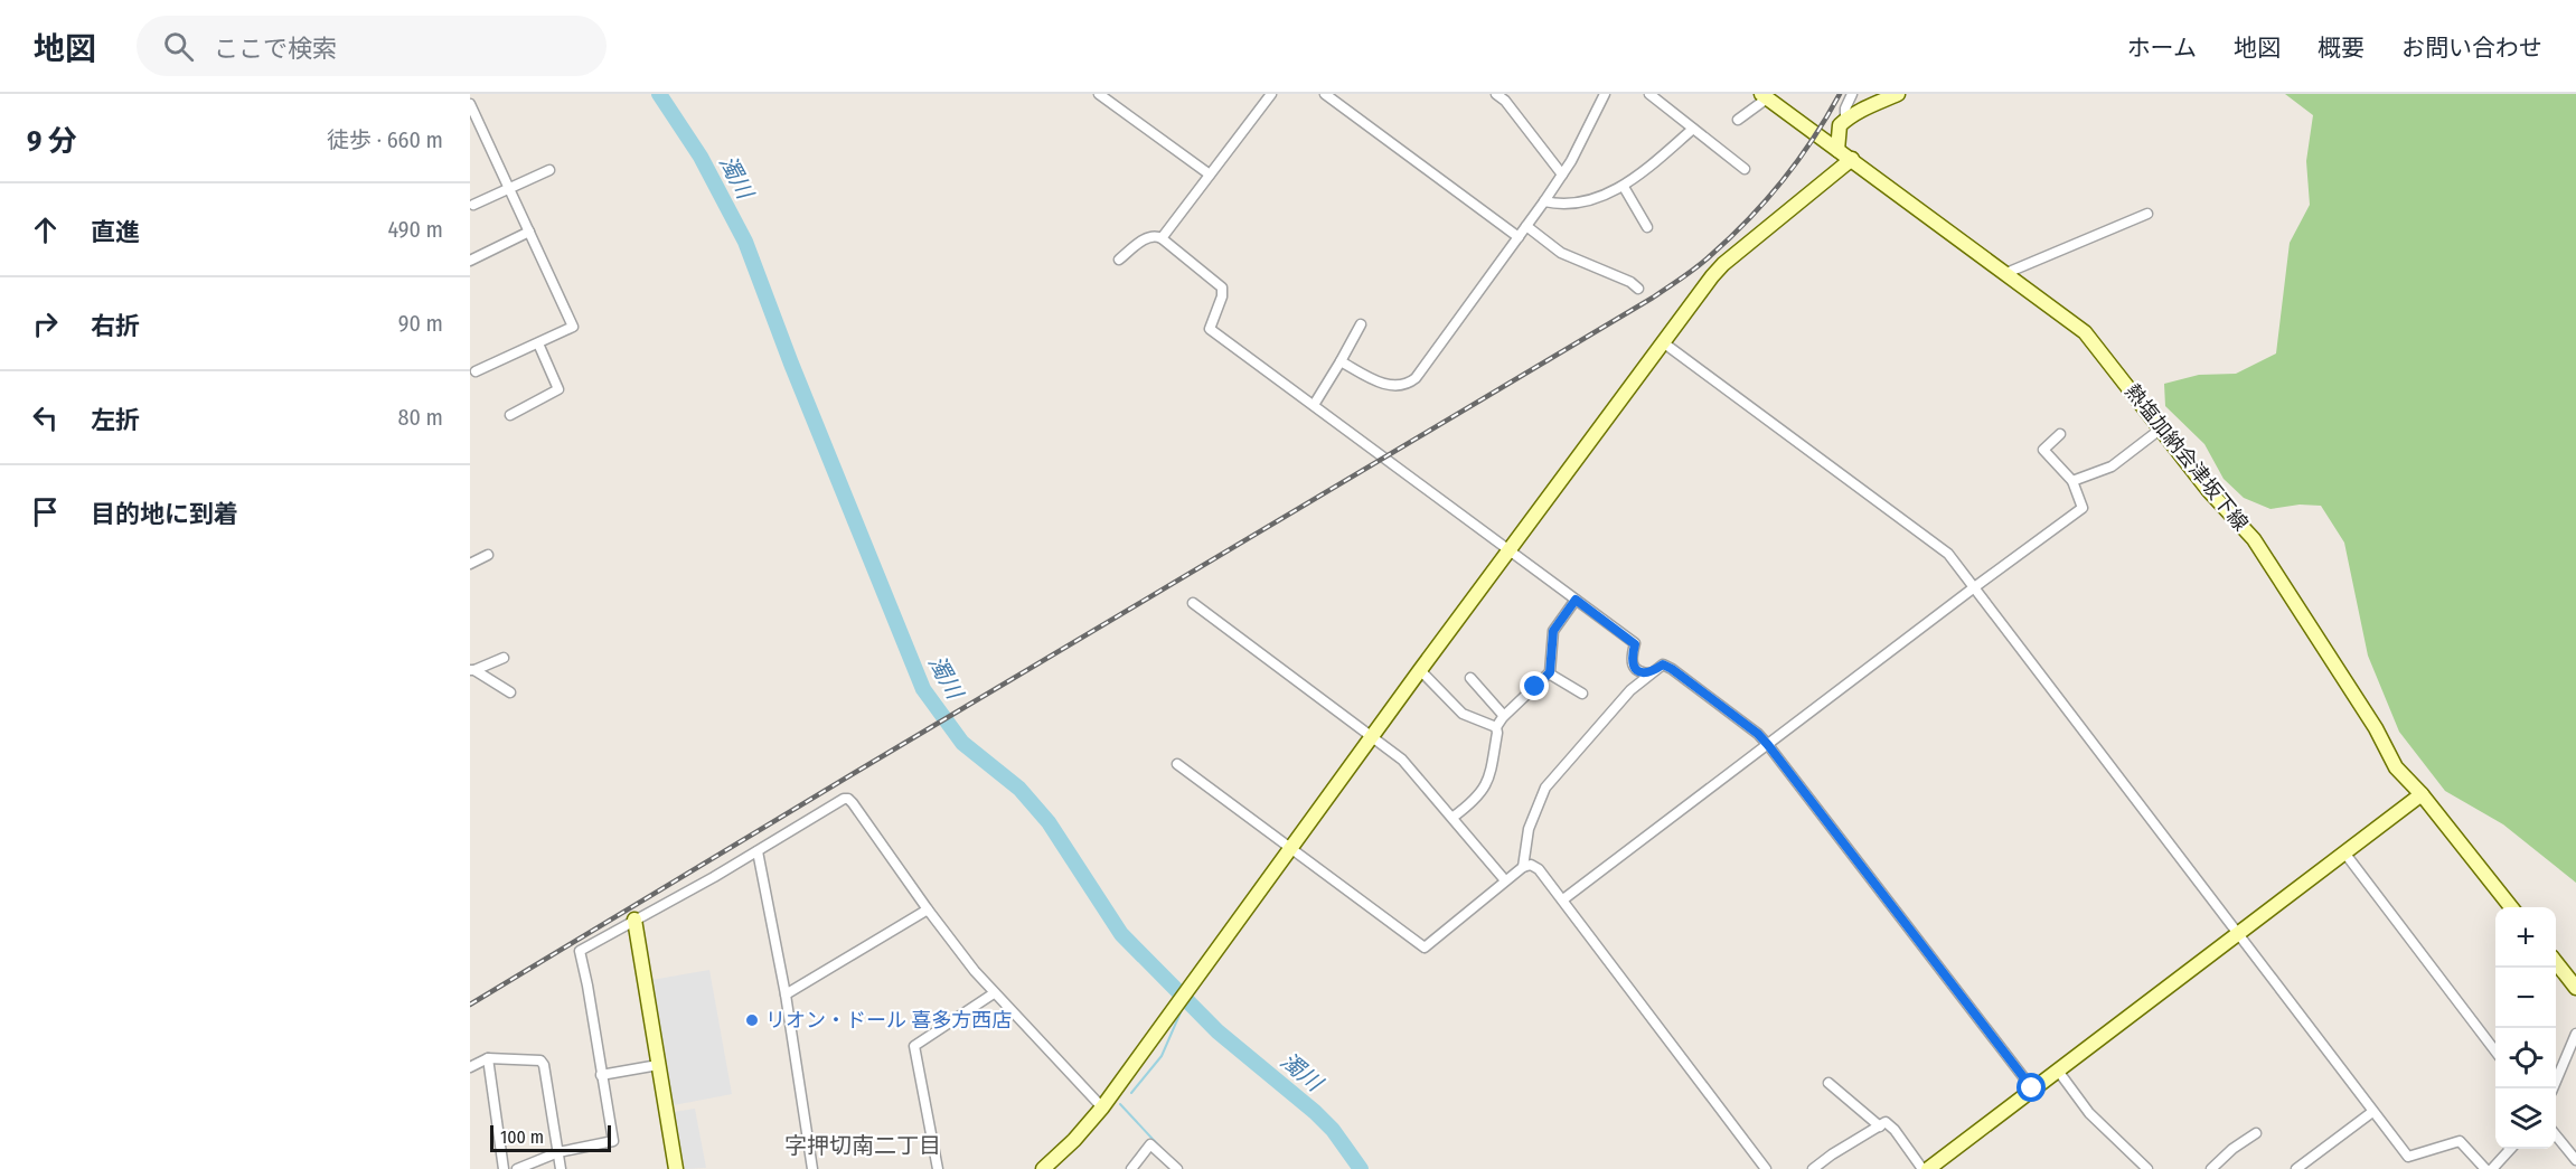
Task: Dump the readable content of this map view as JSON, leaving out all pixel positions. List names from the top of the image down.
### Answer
{
  "streets": {
    "street": ["熱塩加納会津坂下線"]
  },
  "districts": ["字押切南二丁目"],
  "water": ["濁川"],
  "places": ["リオン・ドール 喜多方西店"],
  "scale_bar": "100 m",
  "page": {
    "header": "地図",
    "search": "ここで検索",
    "nav": [
      "ホーム",
      "地図",
      "概要",
      "お問い合わせ"
    ],
    "heading": ["9 分", "徒歩 · 660 m"],
    "list": [
      ["直進", "490 m"],
      ["右折", "90 m"],
      ["左折", "80 m"],
      "目的地に到着"
    ],
    "map_buttons": ["+", "−"],
    "scale": "100 m"
  }
}
